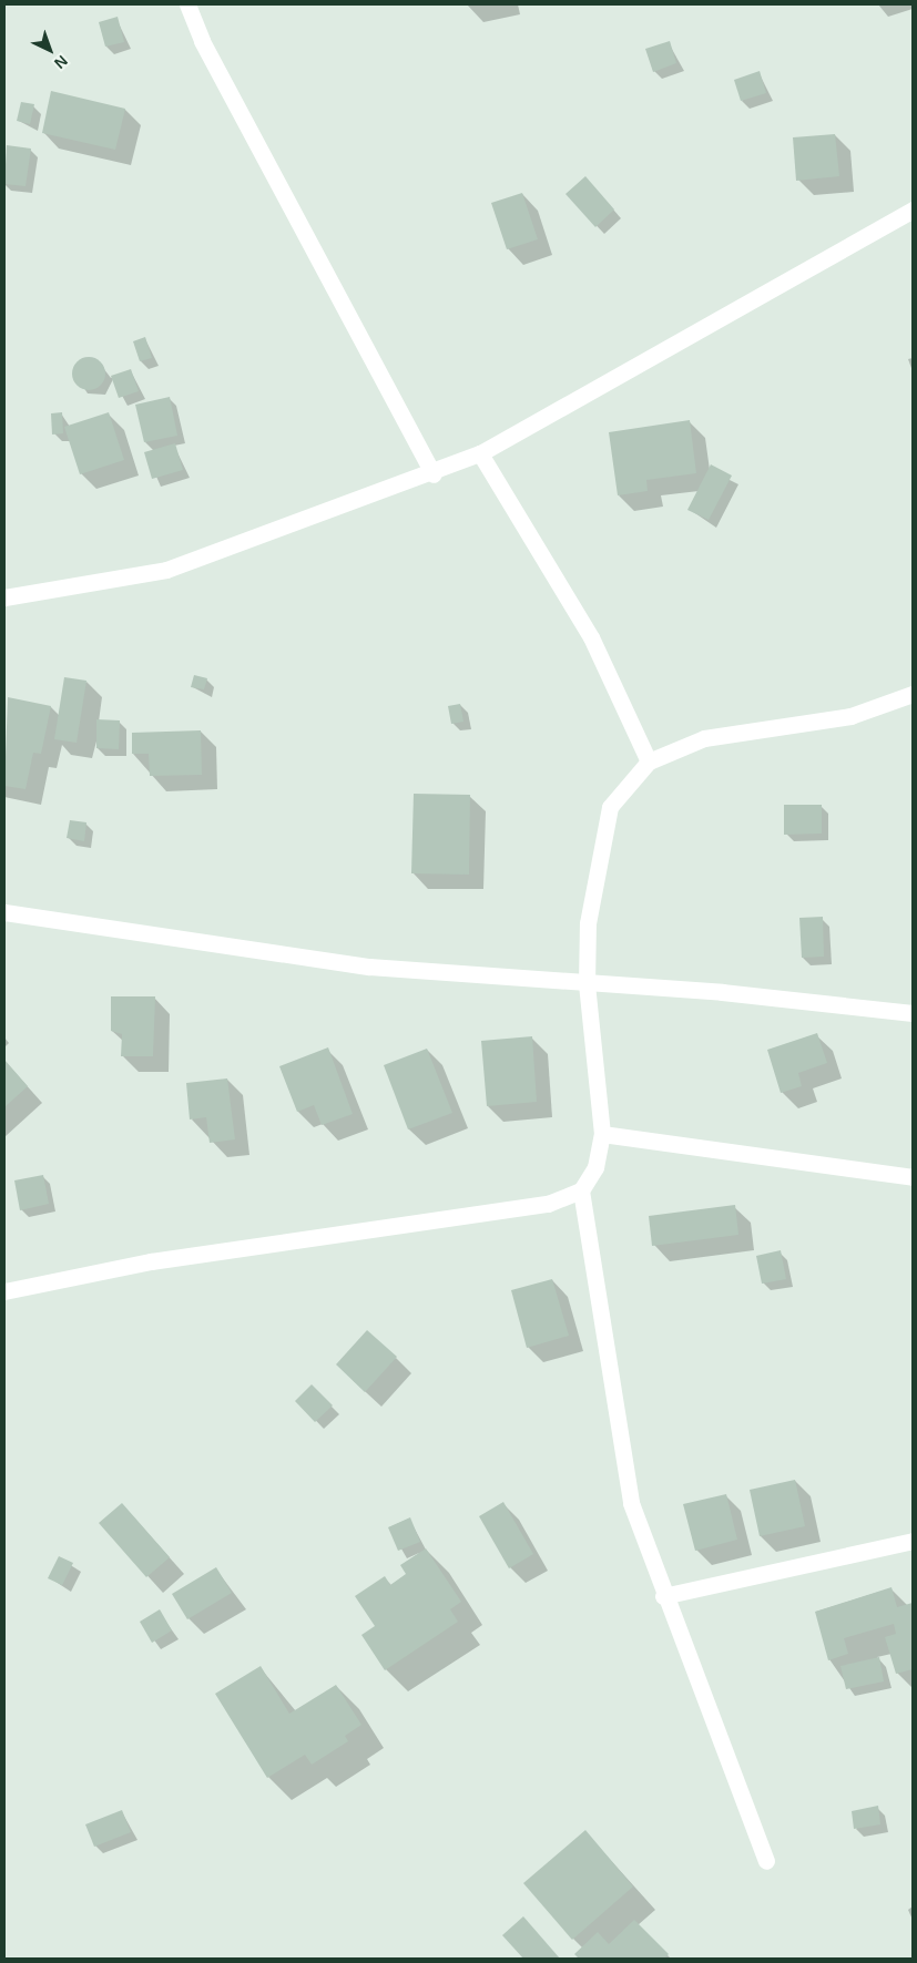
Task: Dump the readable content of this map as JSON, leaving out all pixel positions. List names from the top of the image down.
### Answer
{
  "north": "bottom right"
}
